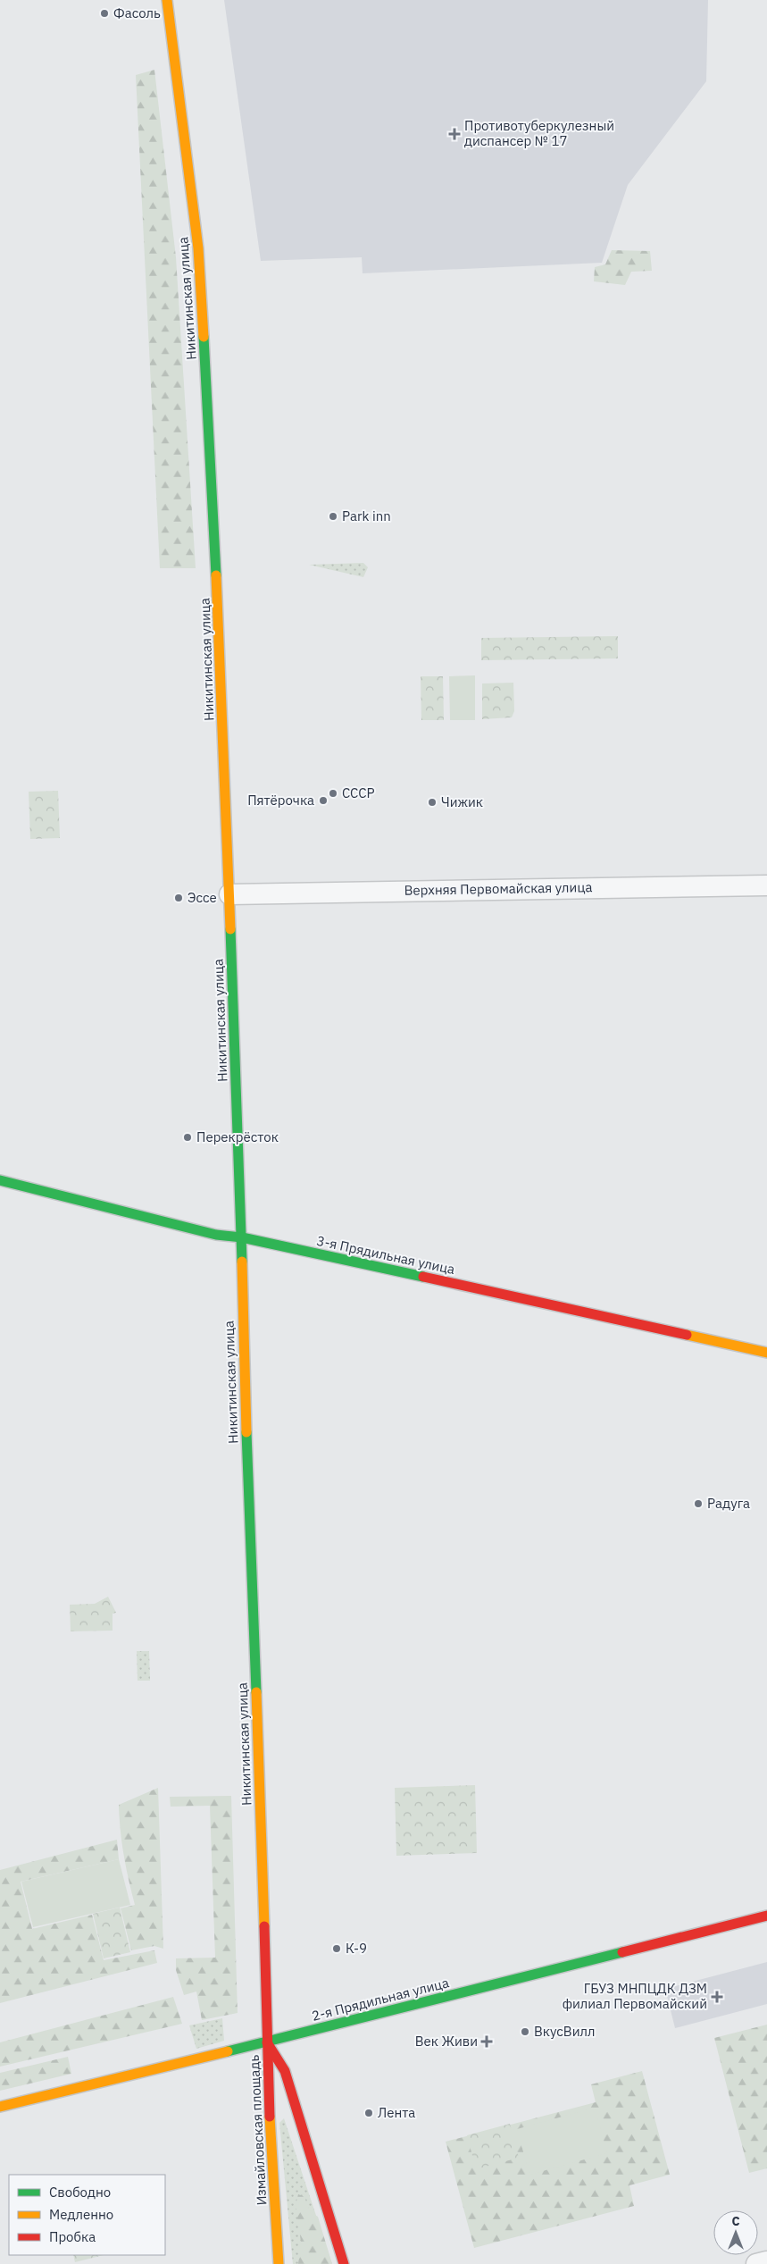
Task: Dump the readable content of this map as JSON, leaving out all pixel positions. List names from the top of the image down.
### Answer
{
  "streets": {
    "street": [
      "Никитинская улица",
      "Верхняя Первомайская улица",
      "3-я Прядильная улица",
      "2-я Прядильная улица",
      "Измайловская площадь"
    ]
  },
  "crossings": [
    ["Никитинская улица", "Верхняя Первомайская улица"],
    ["Никитинская улица", "3-я Прядильная улица"],
    ["Никитинская улица", "2-я Прядильная улица"],
    ["Никитинская улица", "Измайловская площадь"],
    ["2-я Прядильная улица", "Измайловская площадь"]
  ],
  "places": {
    "other": [
      "Фасоль",
      "Park inn",
      "СССР",
      "Пятёрочка",
      "Чижик",
      "Эссе",
      "Перекрёсток",
      "Радуга",
      "К-9",
      "ВкусВилл",
      "Лента"
    ],
    "health": ["Противотуберкулезный диспансер № 17", "ГБУЗ МНПЦДК ДЗМ филиал Первомайский", "Век Живи"]
  },
  "legend": ["Свободно", "Медленно", "Пробка"],
  "north": "top"
}
